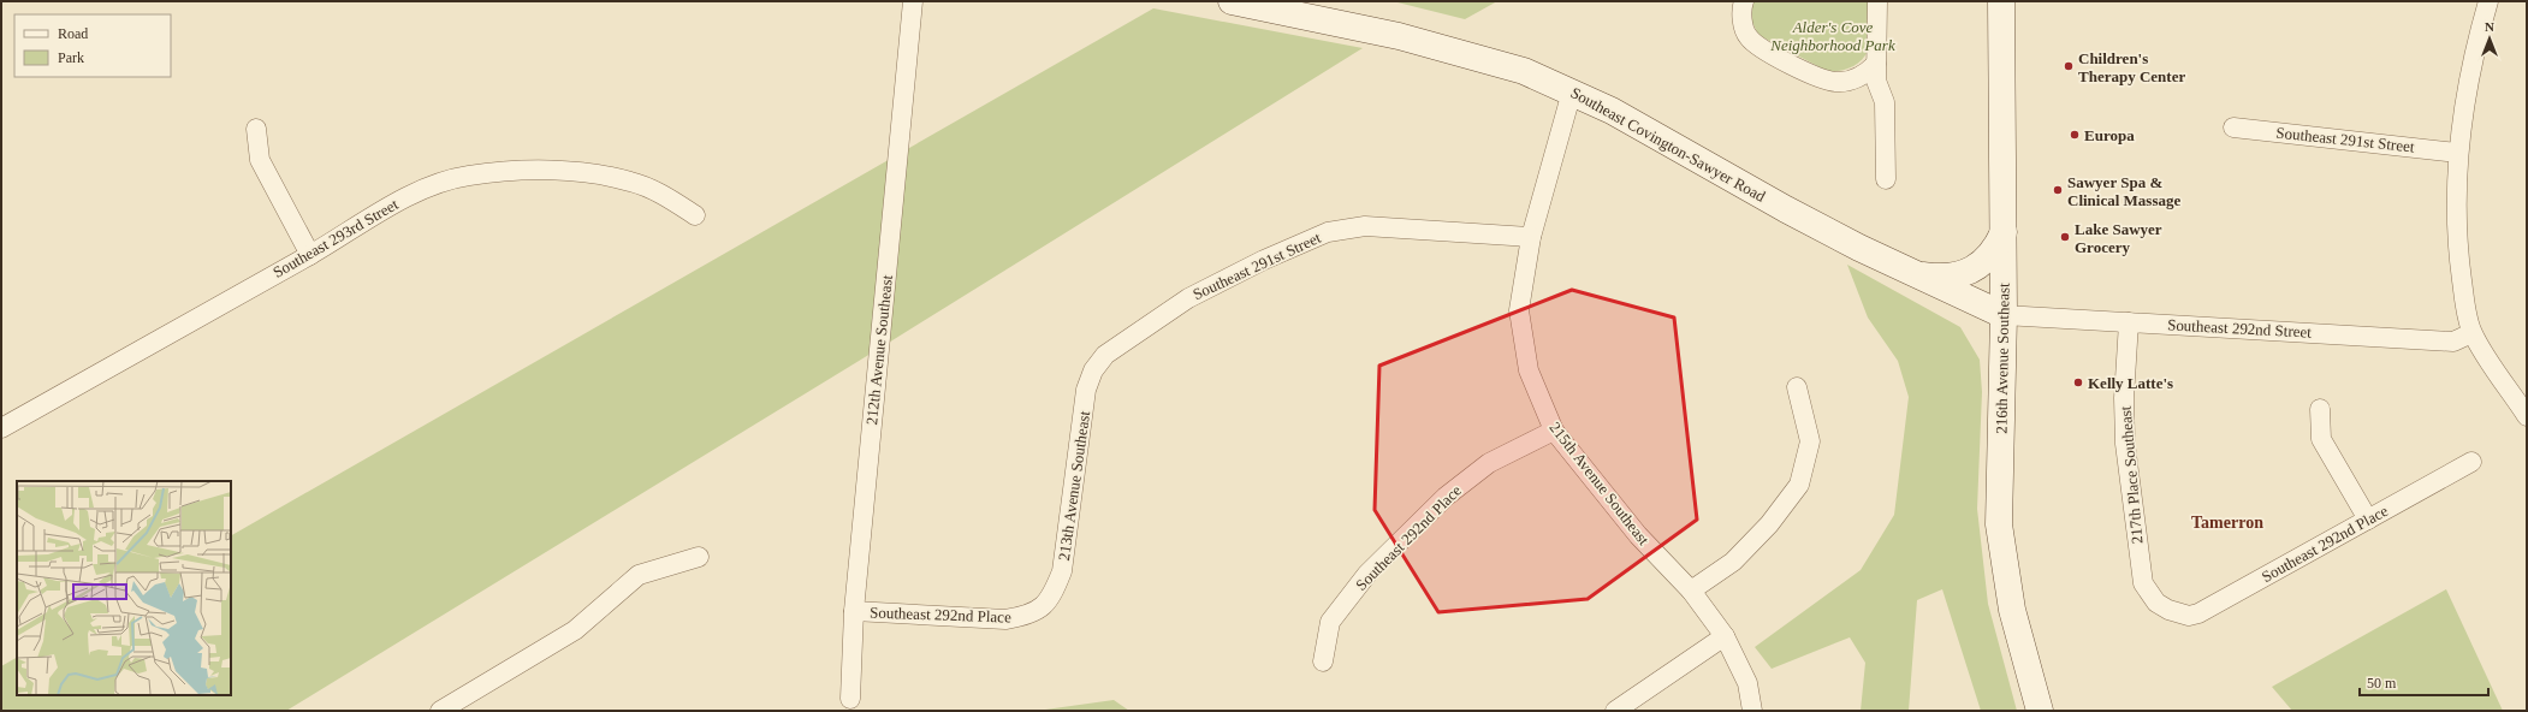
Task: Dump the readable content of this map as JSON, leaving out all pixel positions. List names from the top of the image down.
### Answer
{
  "streets": {
    "street": [
      "Southeast 291st Street",
      "Southeast Covington-Sawyer Road",
      "Southeast 293rd Street",
      "Southeast 292nd Street",
      "212th Avenue Southeast",
      "216th Avenue Southeast",
      "217th Place Southeast",
      "215th Avenue Southeast",
      "213th Avenue Southeast",
      "Southeast 292nd Place"
    ]
  },
  "crossings": [
    ["Southeast 291st Street", "215th Avenue Southeast"],
    ["Southeast 291st Street", "213th Avenue Southeast"],
    ["Southeast Covington-Sawyer Road", "Southeast 292nd Street"],
    ["Southeast Covington-Sawyer Road", "216th Avenue Southeast"],
    ["Southeast Covington-Sawyer Road", "215th Avenue Southeast"],
    ["Southeast 292nd Street", "216th Avenue Southeast"],
    ["Southeast 292nd Street", "217th Place Southeast"],
    ["212th Avenue Southeast", "Southeast 292nd Place"],
    ["217th Place Southeast", "Southeast 292nd Place"],
    ["215th Avenue Southeast", "Southeast 292nd Place"],
    ["213th Avenue Southeast", "Southeast 292nd Place"]
  ],
  "districts": ["Tamerron"],
  "parks": ["Alder's Cove Neighborhood Park"],
  "places": [
    "Children's Therapy Center",
    "Europa",
    "Sawyer Spa & Clinical Massage",
    "Lake Sawyer Grocery",
    "Kelly Latte's"
  ],
  "legend": ["Road", "Park"],
  "scale_bar": "50 m",
  "north": "top"
}
